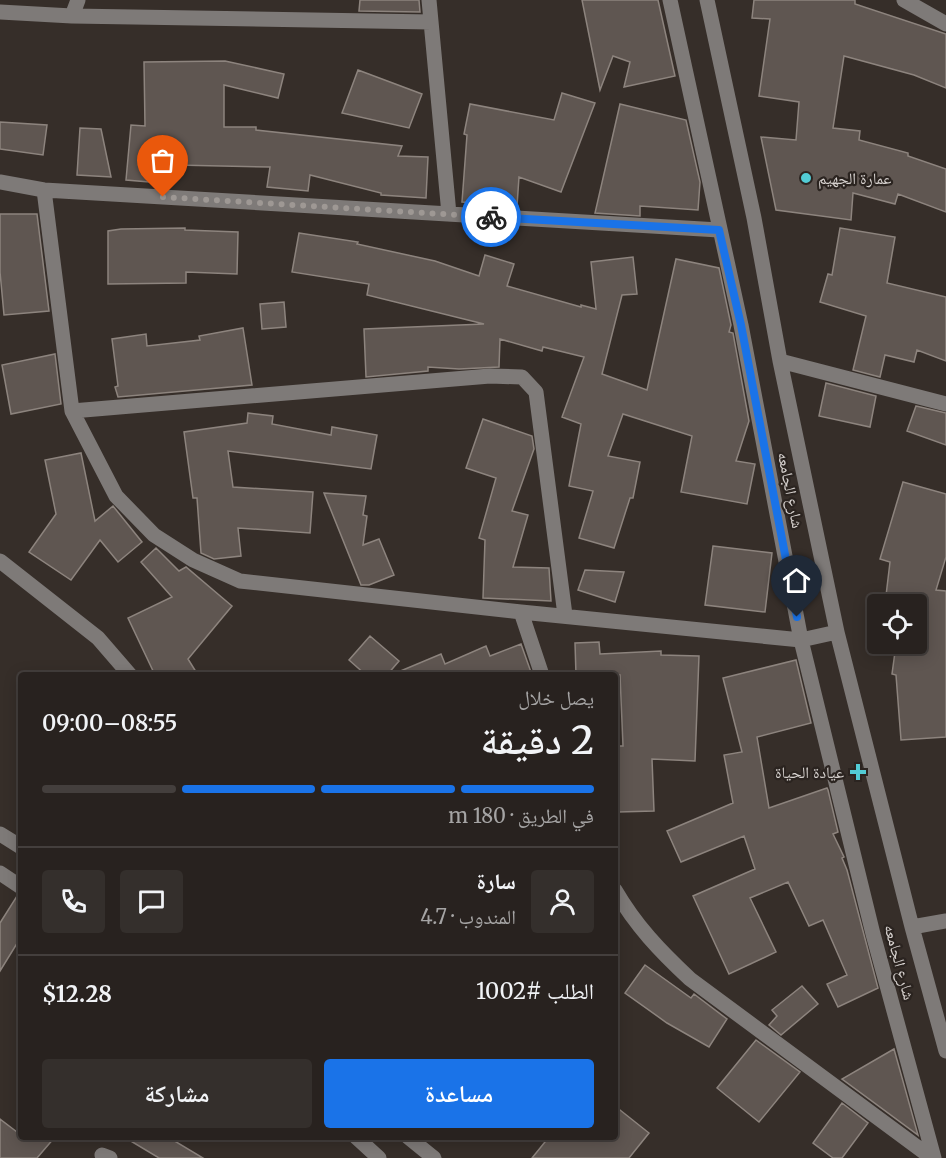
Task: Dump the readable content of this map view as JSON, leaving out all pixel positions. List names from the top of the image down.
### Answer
{
  "streets": {
    "street": ["شارع الجامعه"]
  },
  "places": {
    "other": ["عمارة الجهيم"],
    "health": ["عيادة الحياة"]
  },
  "page": {
    "heading": ["2 دقيقة", "يصل خلال", "08:55–09:00"],
    "panel": [
      "سارة",
      "المندوب · 4.7",
      "الطلب #1002",
      "$12.28"
    ],
    "bar": "في الطريق · 180 m",
    "buttons": ["مساعدة", "مشاركة"]
  }
}
